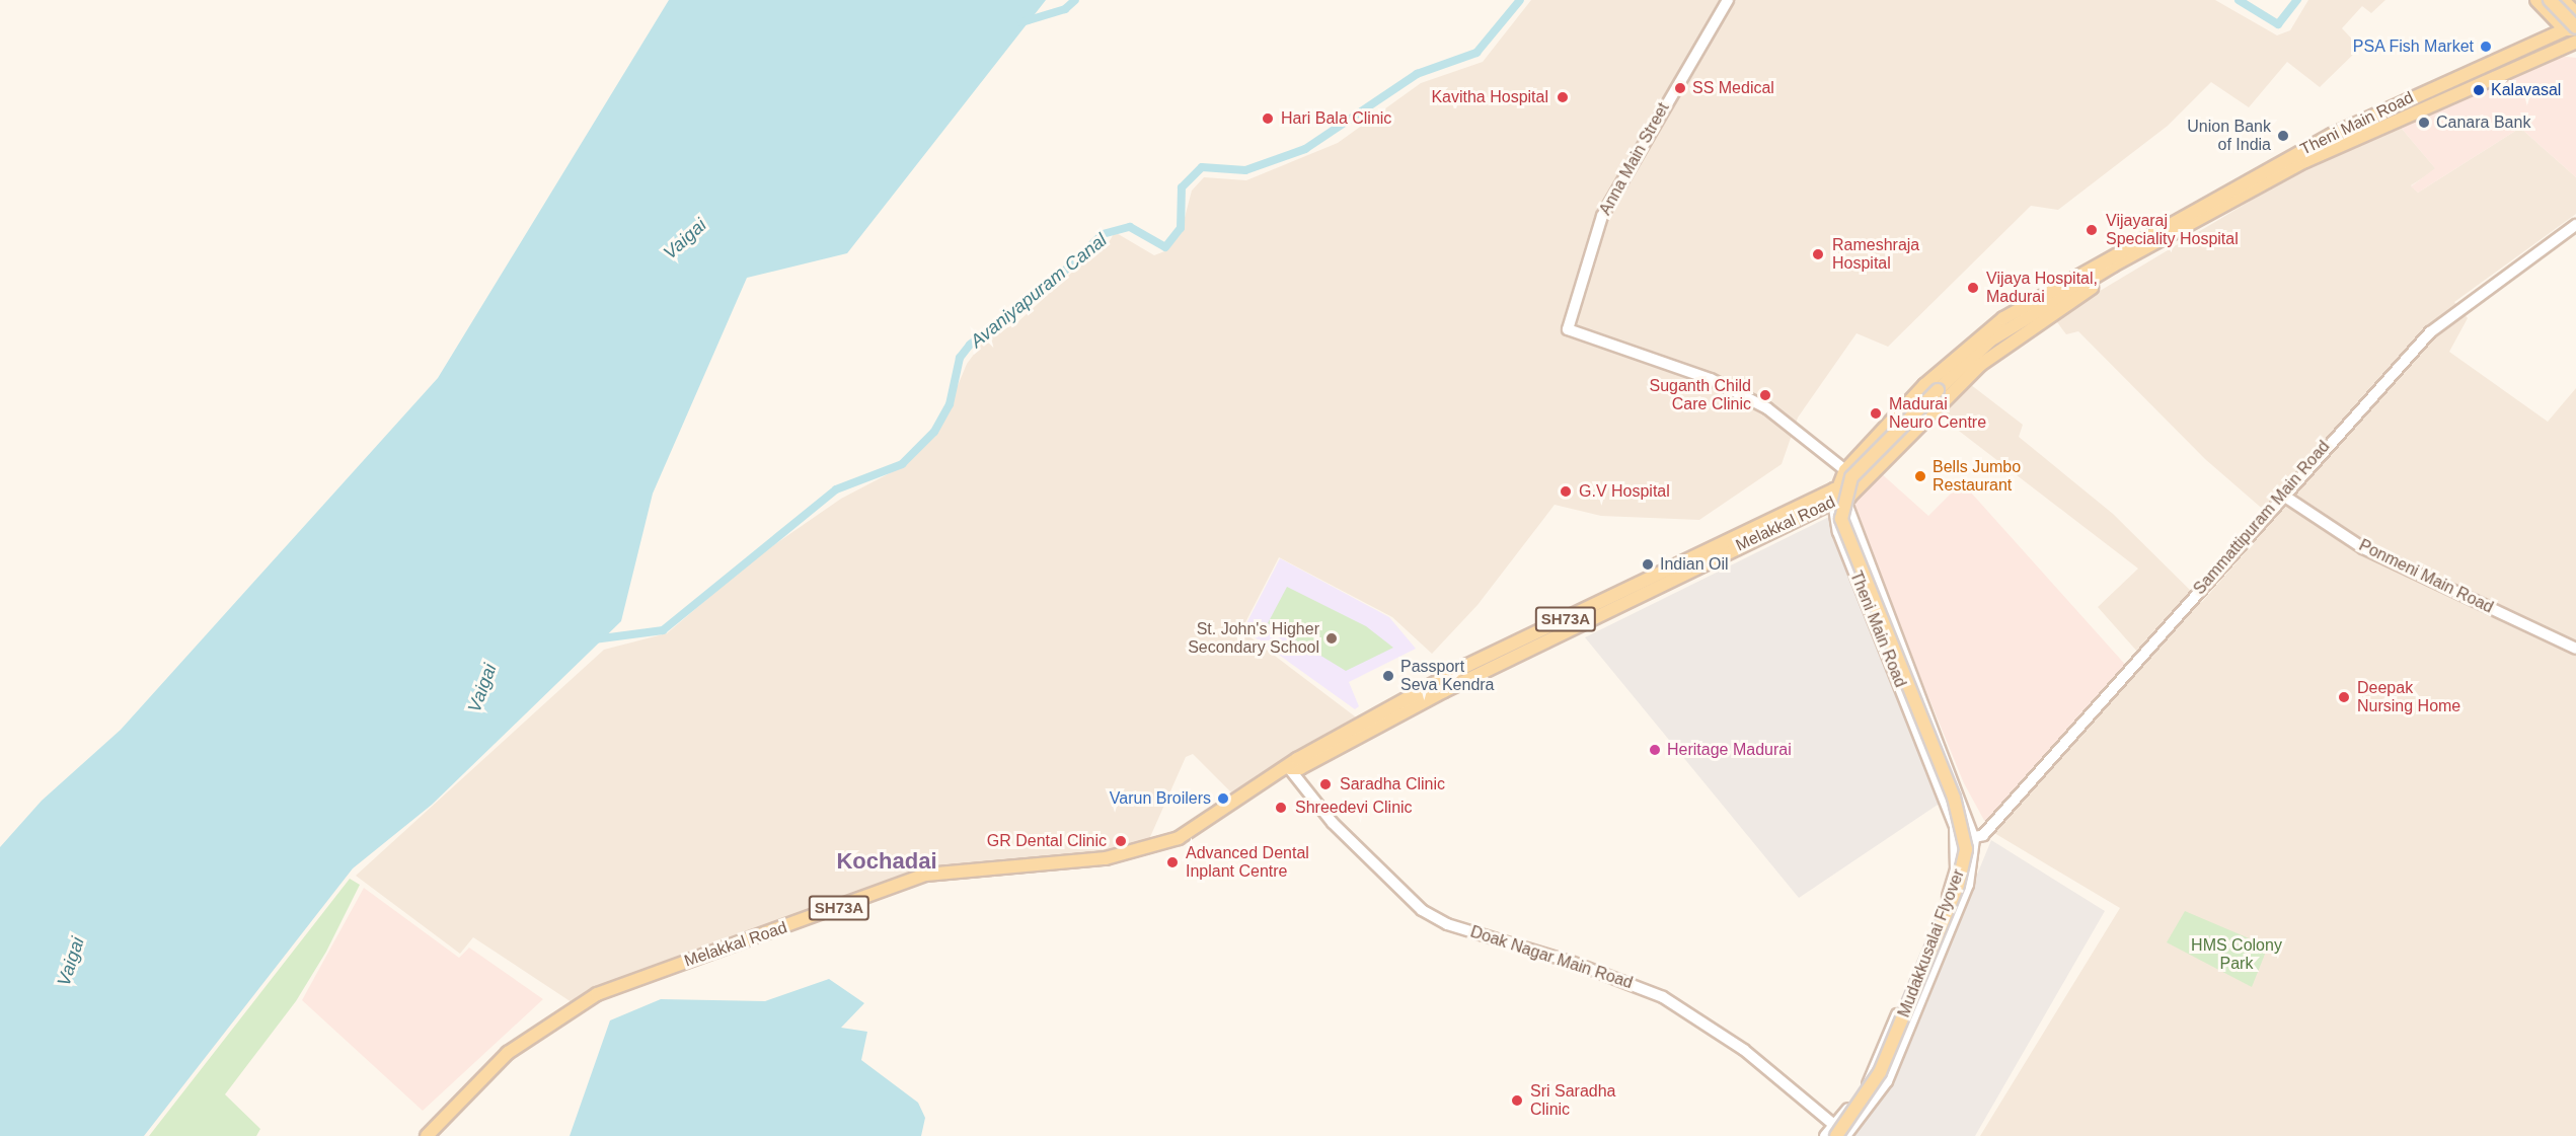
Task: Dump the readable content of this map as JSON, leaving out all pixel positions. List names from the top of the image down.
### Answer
{
  "streets": {
    "main road": [
      "Theni Main Road",
      "Melakkal Road",
      "SH73A",
      "Mudakkusalai Flyover"
    ],
    "street": [
      "Anna Main Street",
      "Sammattipuram Main Road",
      "Ponmeni Main Road",
      "Doak Nagar Main Road"
    ]
  },
  "crossings": [
    ["Theni Main Road", "Anna Main Street"],
    ["Theni Main Road", "Sammattipuram Main Road"],
    ["Theni Main Road", "Melakkal Road"],
    ["Theni Main Road", "Mudakkusalai Flyover"],
    ["Theni Main Road", "Doak Nagar Main Road"],
    ["Sammattipuram Main Road", "Ponmeni Main Road"],
    ["Melakkal Road", "Doak Nagar Main Road"],
    ["Mudakkusalai Flyover", "Doak Nagar Main Road"]
  ],
  "districts": ["Kochadai"],
  "water": ["Vaigai", "Avaniyapuram Canal"],
  "parks": ["HMS Colony Park"],
  "places": [
    "PSA Fish Market",
    "SS Medical",
    "Kalavasal",
    "Kavitha Hospital",
    "Hari Bala Clinic",
    "Canara Bank",
    "Union Bank of India",
    "Vijayaraj Speciality Hospital",
    "Rameshraja Hospital",
    "Vijaya Hospital, Madurai",
    "Suganth Child Care Clinic",
    "Madurai Neuro Centre",
    "Bells Jumbo Restaurant",
    "G.V Hospital",
    "Indian Oil",
    "St. John's Higher Secondary School",
    "Passport Seva Kendra",
    "Deepak Nursing Home",
    "Heritage Madurai",
    "Saradha Clinic",
    "Varun Broilers",
    "Shreedevi Clinic",
    "GR Dental Clinic",
    "Advanced Dental Inplant Centre",
    "Sri Saradha Clinic"
  ]
}
